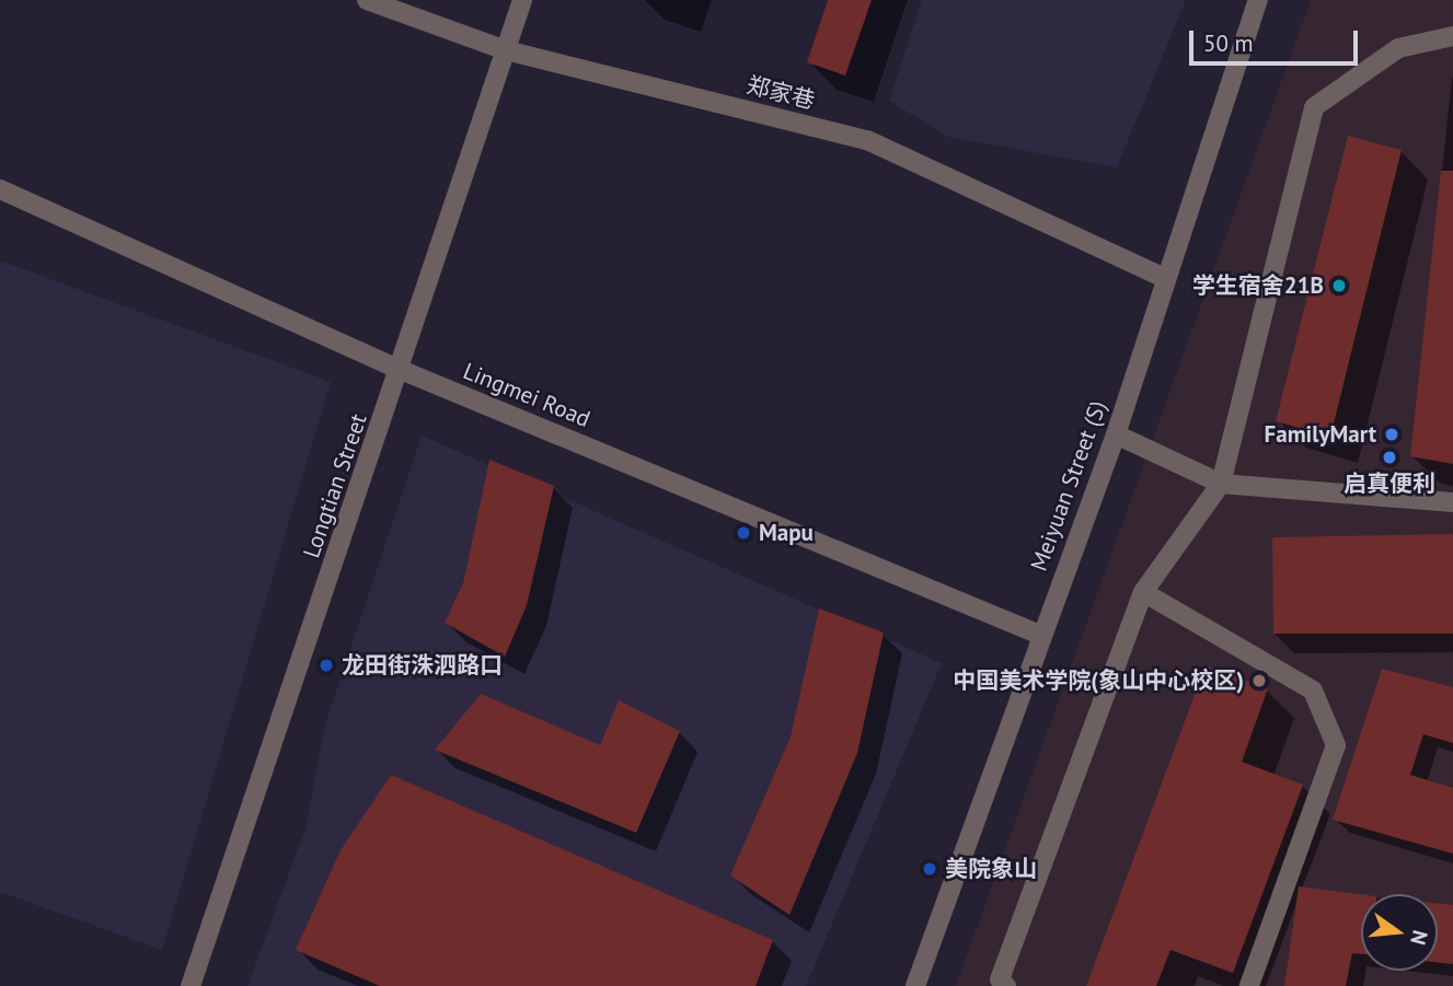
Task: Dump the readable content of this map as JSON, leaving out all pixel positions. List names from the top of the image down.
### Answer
{
  "streets": {
    "street": [
      "郑家巷",
      "Lingmei Road",
      "Longtian Street",
      "Meiyuan Street (S)"
    ]
  },
  "crossings": [
    ["郑家巷", "Longtian Street"],
    ["郑家巷", "Meiyuan Street (S)"],
    ["Lingmei Road", "Longtian Street"],
    ["Lingmei Road", "Meiyuan Street (S)"]
  ],
  "places": [
    "学生宿舍21B",
    "FamilyMart",
    "启真便利",
    "Mapu",
    "龙田街洙泗路口",
    "中国美术学院(象山中心校区)",
    "美院象山"
  ],
  "scale_bar": "50 m",
  "north": "right"
}
